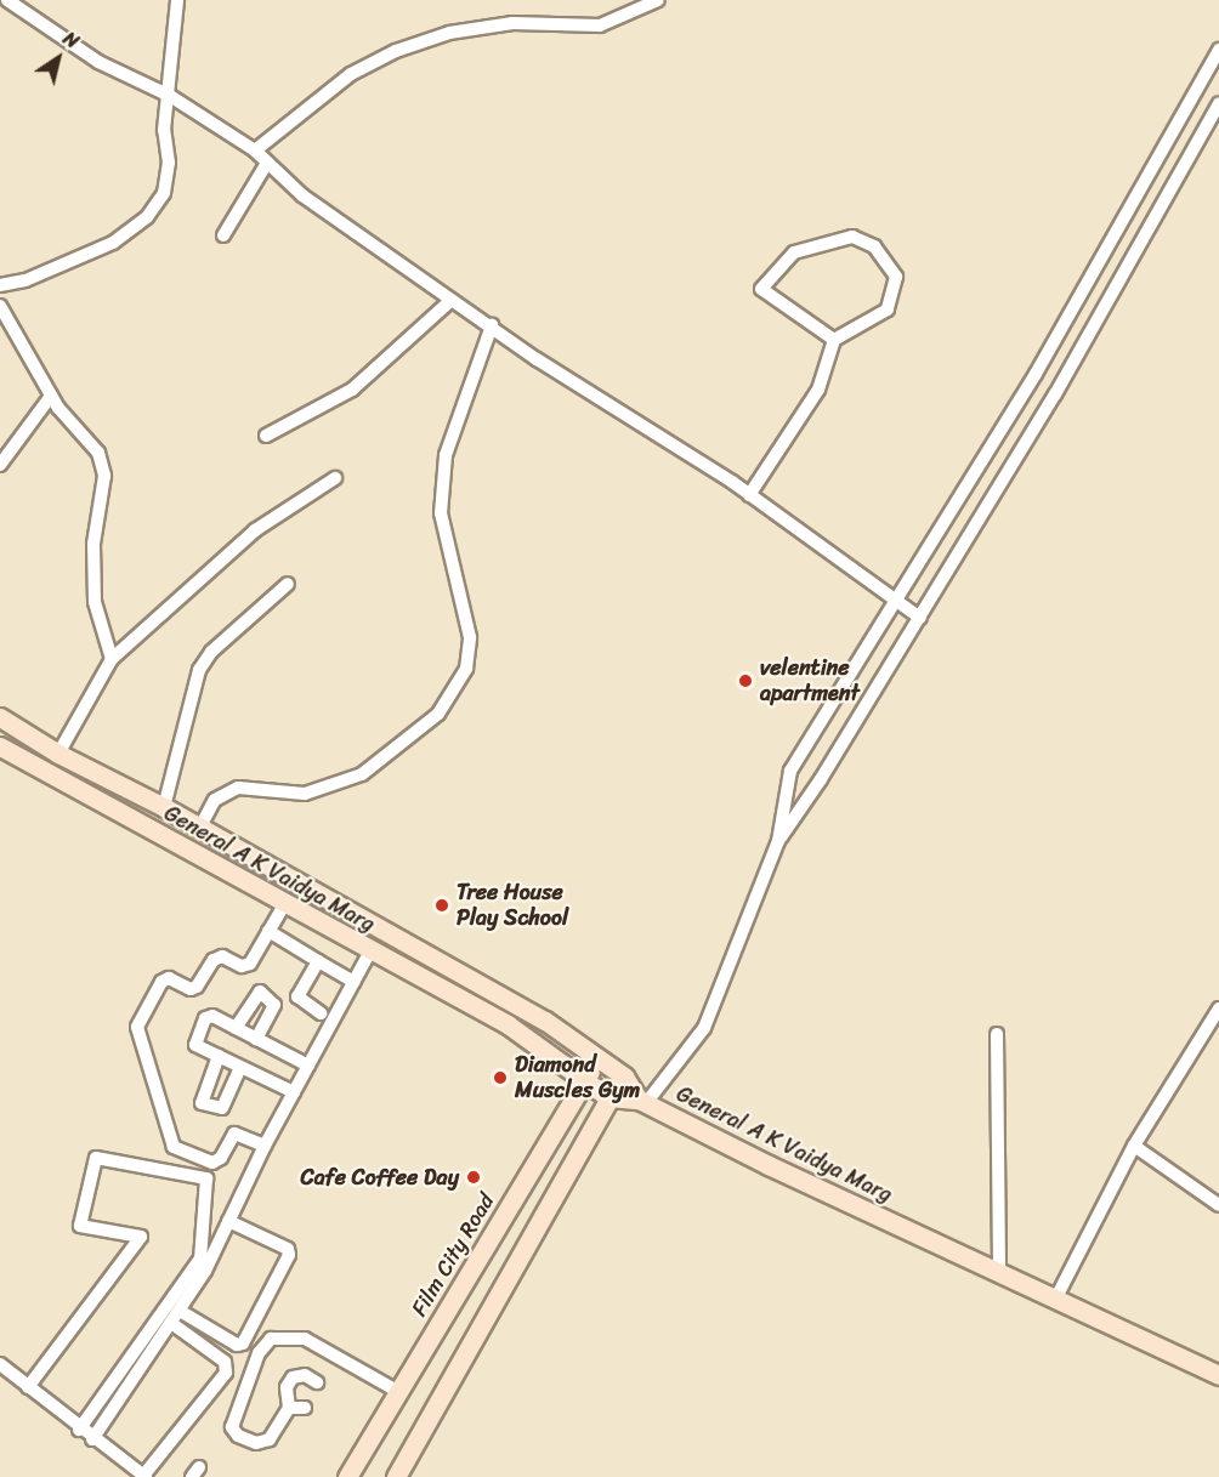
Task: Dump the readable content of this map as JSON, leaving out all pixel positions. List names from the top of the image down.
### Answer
{
  "streets": {
    "main road": ["General A K Vaidya Marg", "Film City Road"]
  },
  "crossings": [
    ["General A K Vaidya Marg", "Film City Road"]
  ],
  "places": [
    "velentine apartment",
    "Tree House Play School",
    "Diamond Muscles Gym",
    "Cafe Coffee Day"
  ],
  "north": "top right"
}
